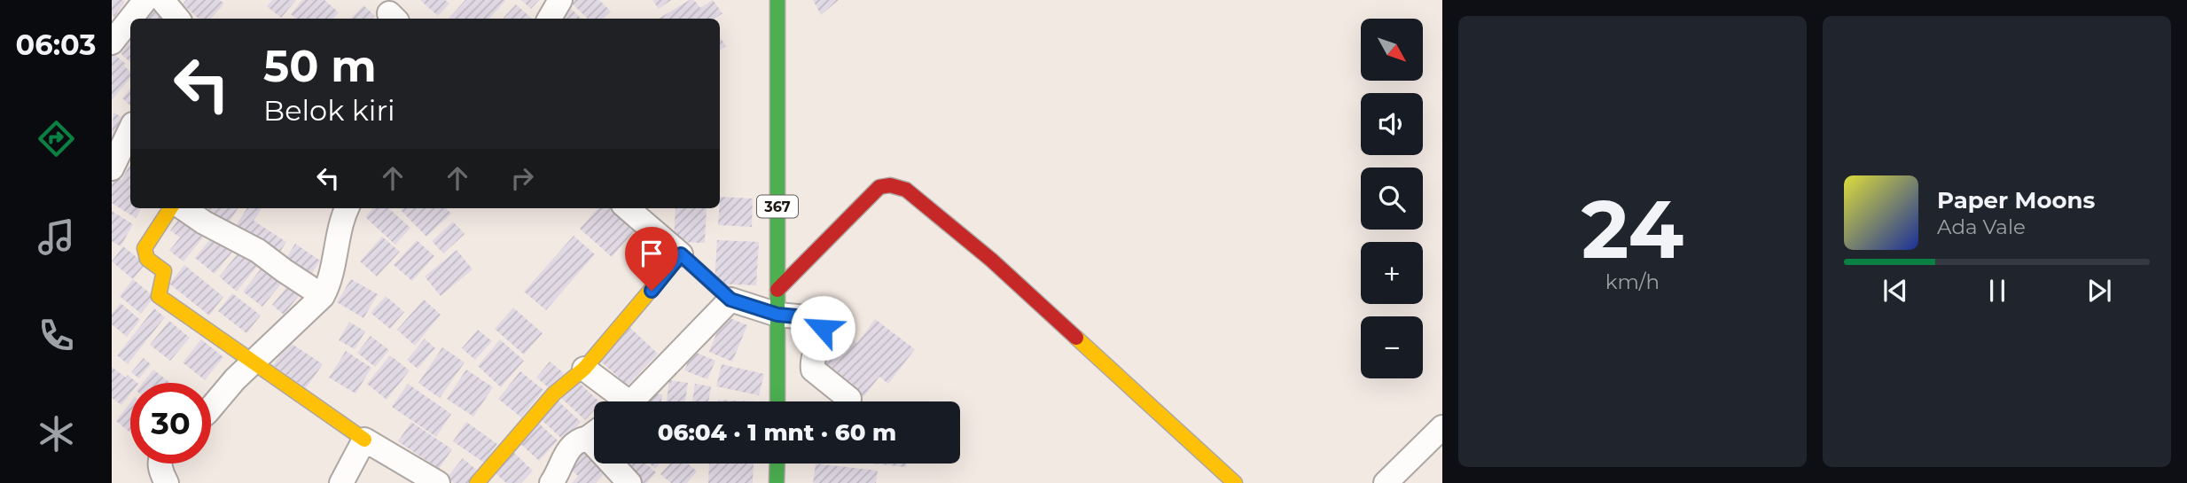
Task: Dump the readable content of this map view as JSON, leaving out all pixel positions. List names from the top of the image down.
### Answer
{
  "streets": {
    "street": ["367"]
  },
  "north": "bottom right",
  "page": {
    "tabs": "06:03",
    "tile": ["24", "km/h"],
    "map_buttons": ["+", "−"],
    "turn": ["50 m", "Belok kiri"],
    "song": ["Paper Moons", "Ada Vale"],
    "limit": "30",
    "trip": "06:04 · 1 mnt · 60 m"
  }
}
